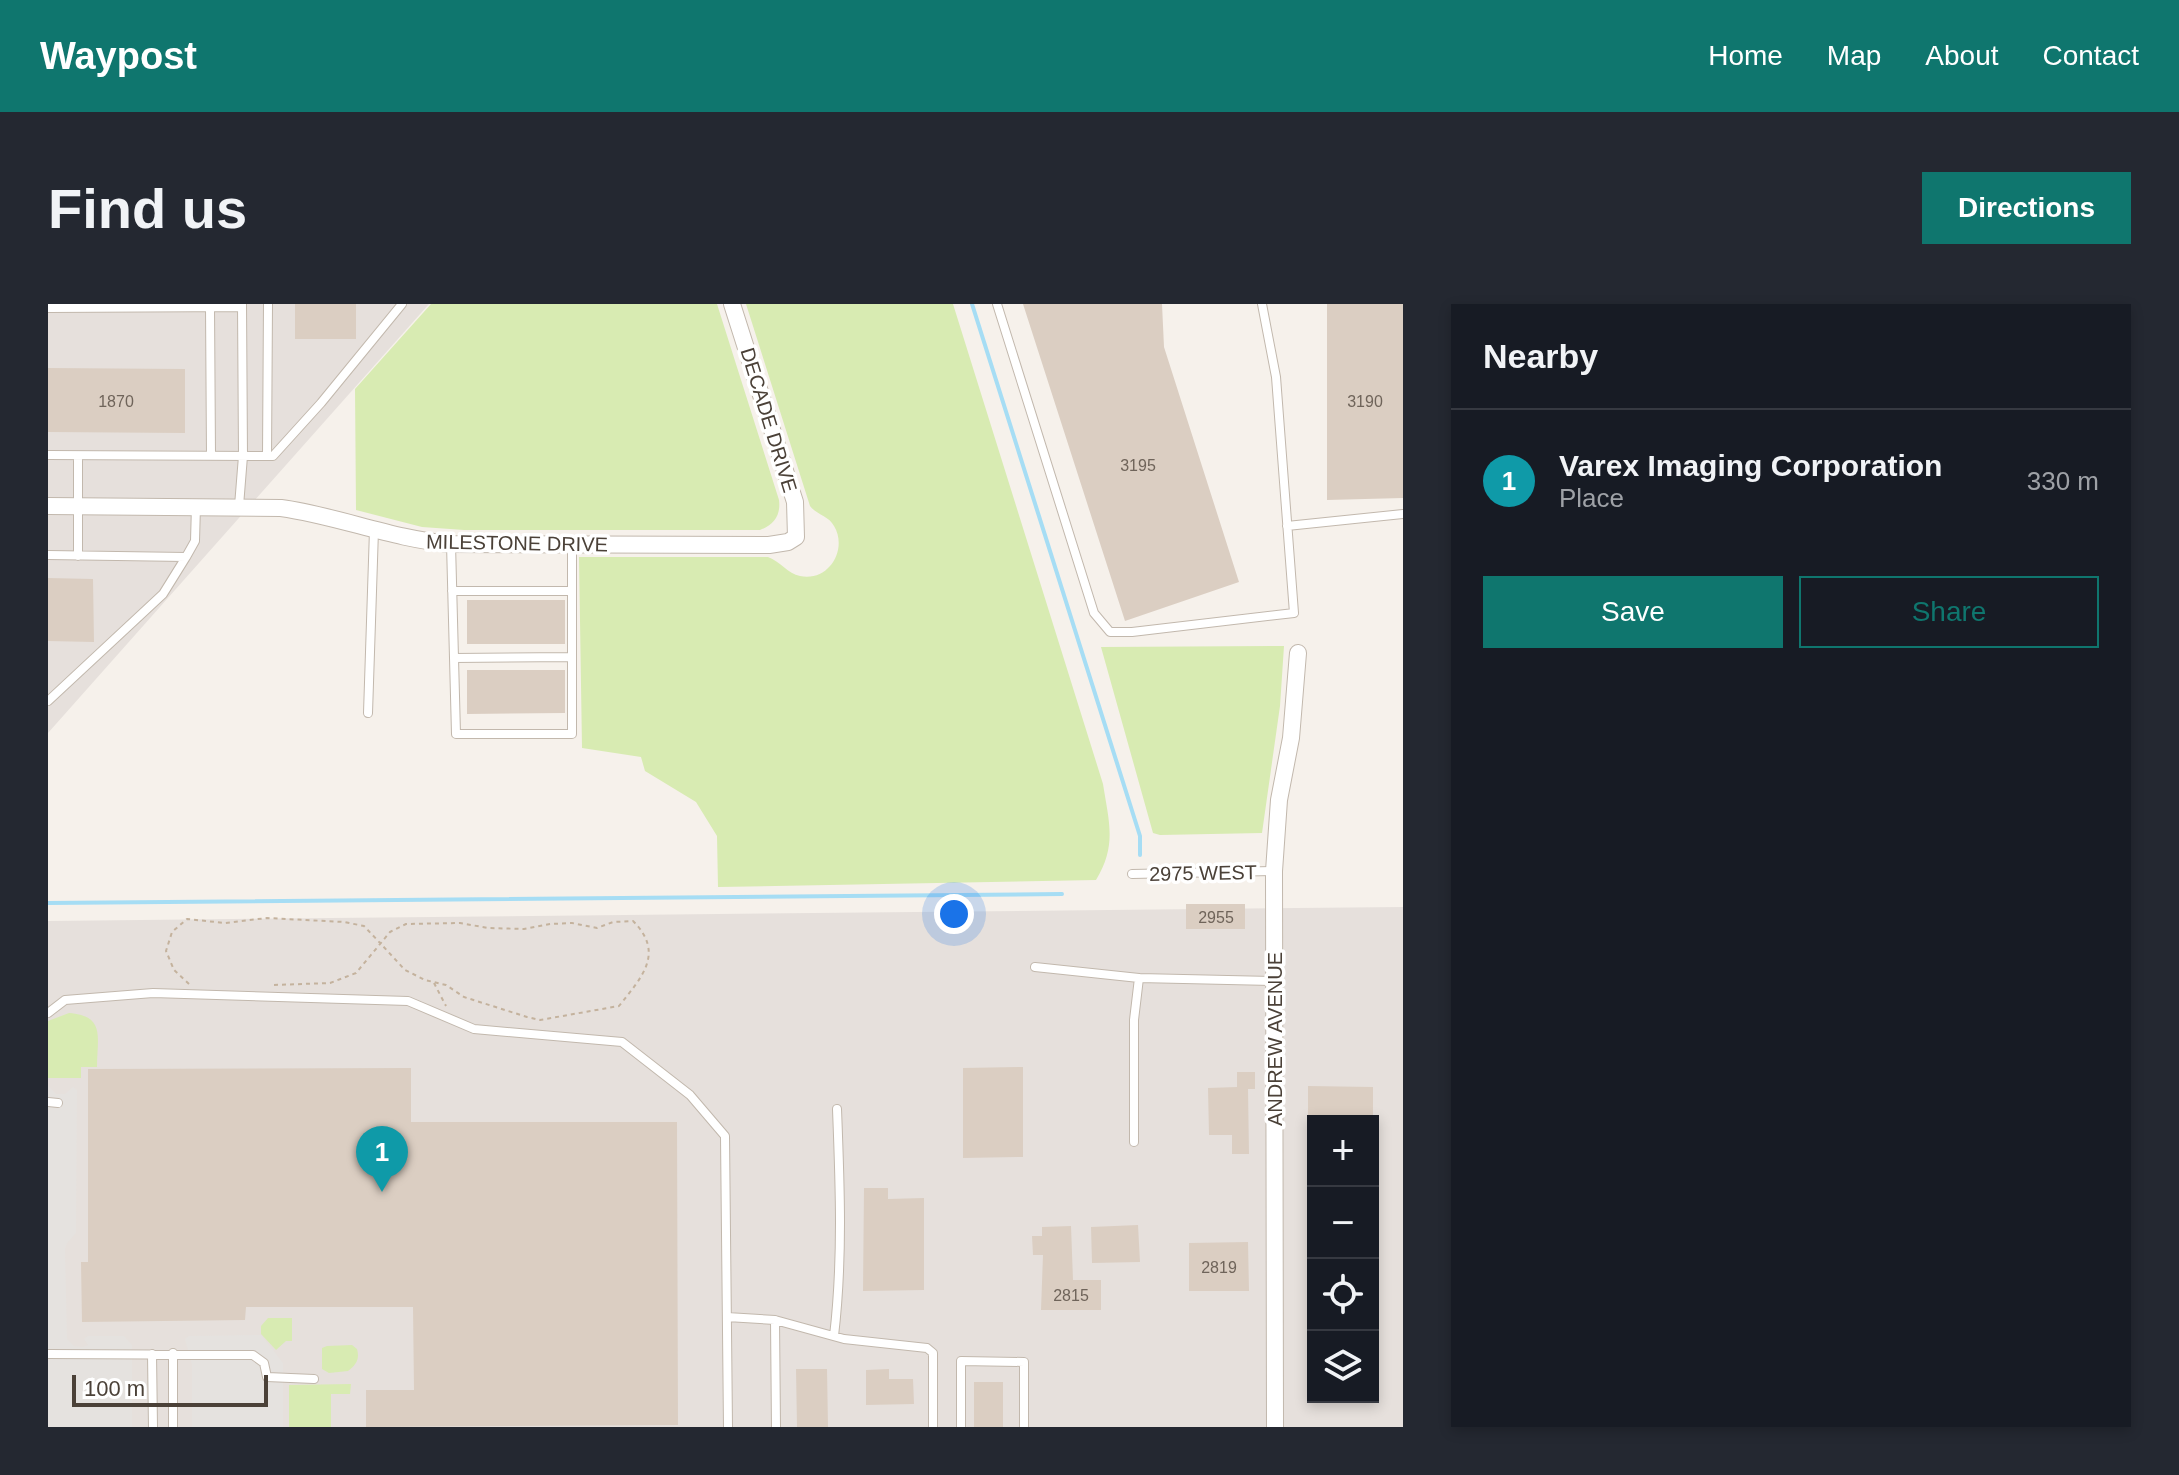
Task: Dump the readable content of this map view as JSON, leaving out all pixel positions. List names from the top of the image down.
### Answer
{
  "streets": {
    "street": ["DECADE DRIVE", "MILESTONE DRIVE", "ANDREW AVENUE"],
    "lane": ["2975 WEST"]
  },
  "crossings": [
    ["DECADE DRIVE", "MILESTONE DRIVE"],
    ["2975 WEST", "ANDREW AVENUE"]
  ],
  "house_numbers": [
    "1870",
    "3190",
    "3195",
    "2955",
    "2819",
    "2815"
  ],
  "scale_bar": "100 m",
  "page": {
    "header": "Waypost",
    "nav": [
      "Home",
      "Map",
      "About",
      "Contact"
    ],
    "buttons": [
      "Directions",
      ["Save", "Share"]
    ],
    "title": "Find us",
    "heading": "Nearby",
    "list": [
      {
        "mark": "1",
        "name": "Varex Imaging Corporation",
        "note": "Place",
        "value": "330 m"
      }
    ],
    "map_buttons": ["+", "−"],
    "pins": "1",
    "scale": "100 m"
  }
}
